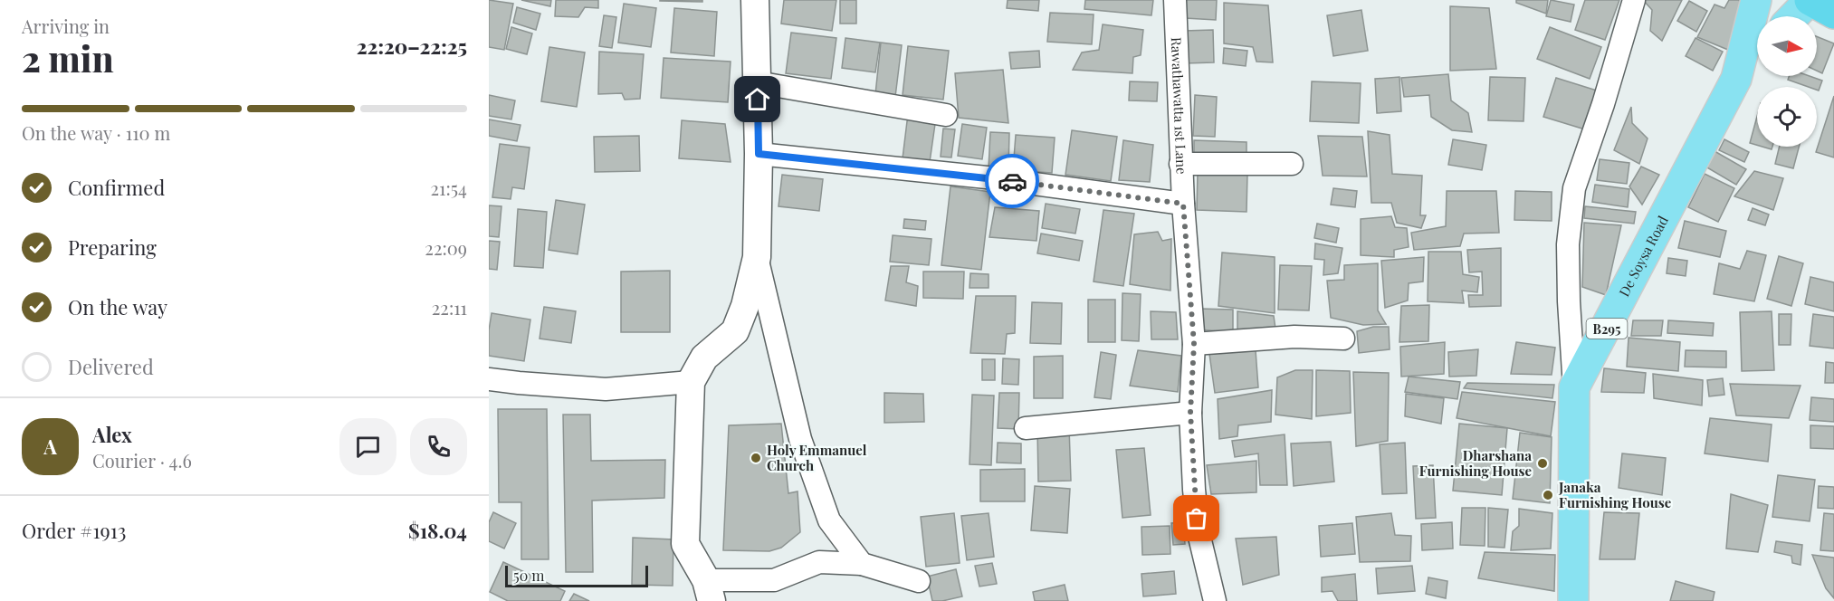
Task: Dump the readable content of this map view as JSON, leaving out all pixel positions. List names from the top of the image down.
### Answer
{
  "streets": {
    "main road": ["De Soysa Road", "B295"],
    "street": ["Rawathawatta 1st Lane"]
  },
  "places": ["Holy Emmanuel Church", "Dharshana Furnishing House", "Janaka Furnishing House"],
  "scale_bar": "50 m",
  "north": "right",
  "page": {
    "heading": ["2 min", "Arriving in", "22:20–22:25"],
    "panel": [
      "Alex",
      "Courier · 4.6",
      "Order #1913",
      "$18.04"
    ],
    "bar": "On the way · 110 m",
    "list": [
      ["Confirmed", "21:54"],
      ["Preparing", "22:09"],
      ["On the way", "22:11"],
      "Delivered"
    ],
    "round": "A",
    "scale": "50 m"
  }
}
